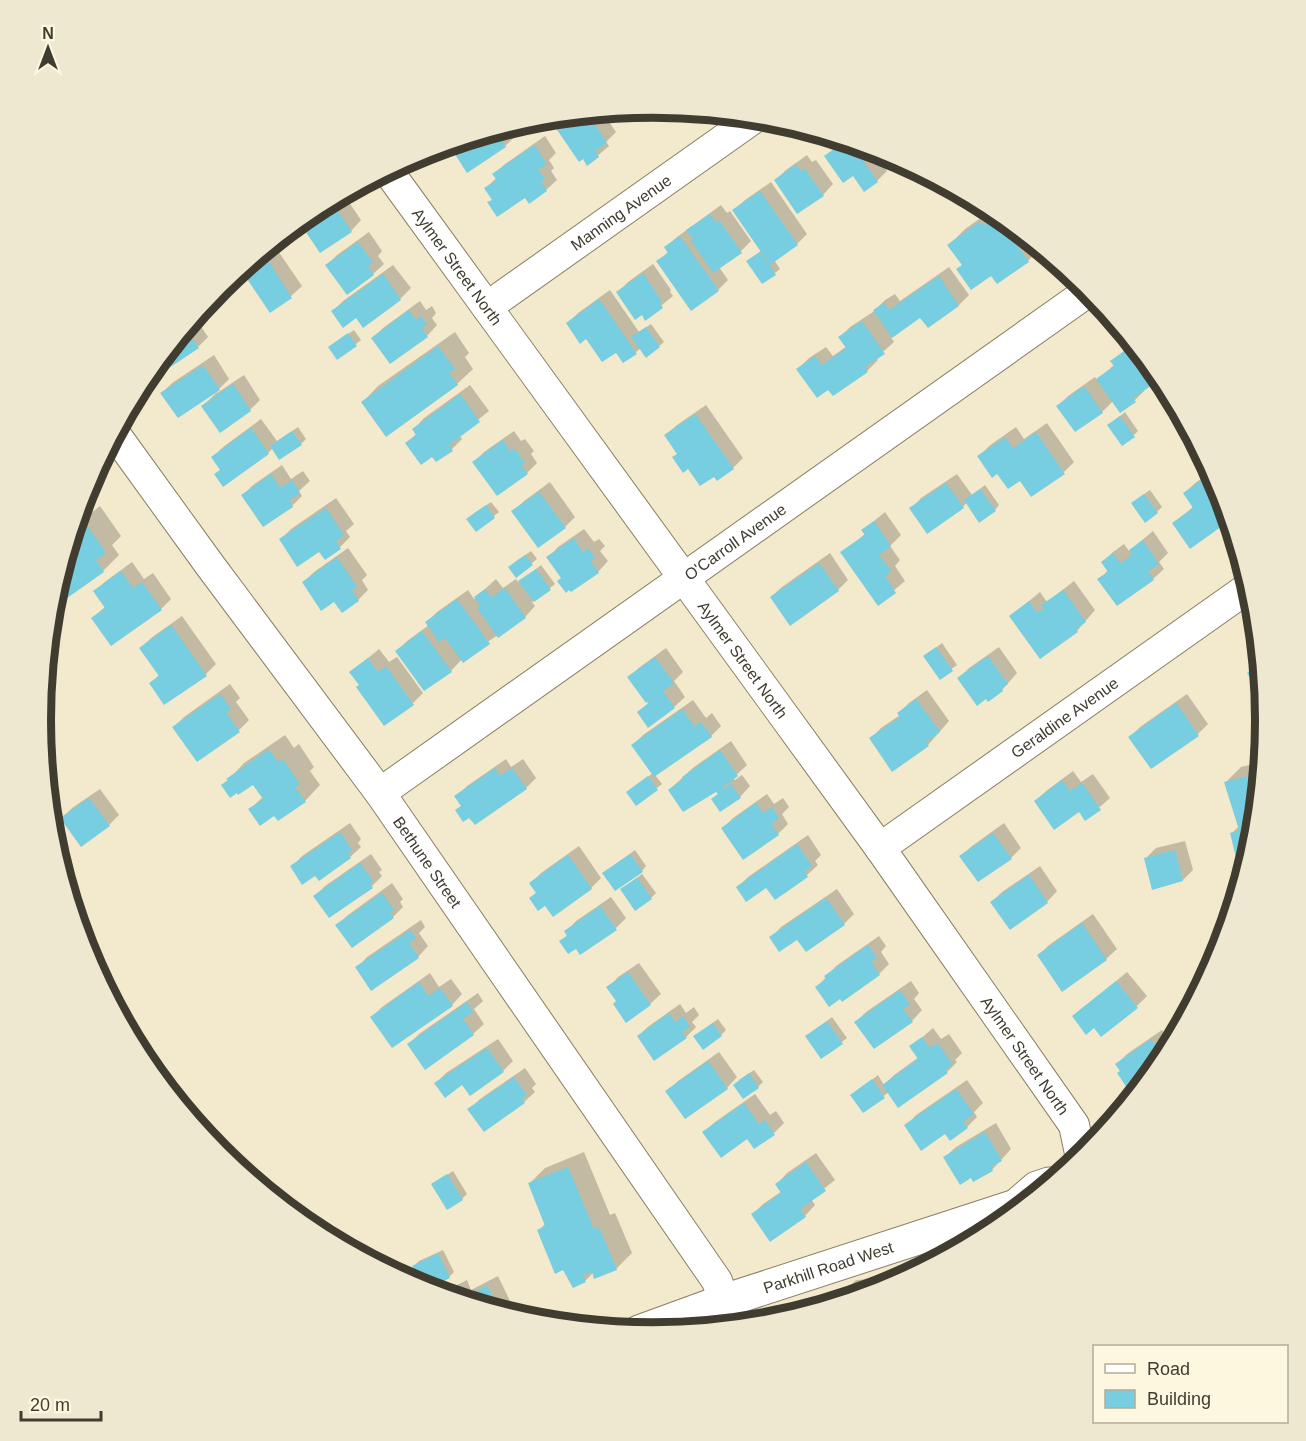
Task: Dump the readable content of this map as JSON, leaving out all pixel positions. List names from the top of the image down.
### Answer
{
  "streets": {
    "main road": ["Parkhill Road West"],
    "street": [
      "Manning Avenue",
      "Aylmer Street North",
      "O'Carroll Avenue",
      "Geraldine Avenue",
      "Bethune Street"
    ]
  },
  "crossings": [
    ["Manning Avenue", "Aylmer Street North"],
    ["Aylmer Street North", "O'Carroll Avenue"],
    ["Aylmer Street North", "Geraldine Avenue"],
    ["O'Carroll Avenue", "Bethune Street"],
    ["Bethune Street", "Parkhill Road West"]
  ],
  "legend": ["Road", "Building"],
  "scale_bar": "20 m",
  "north": "top"
}
